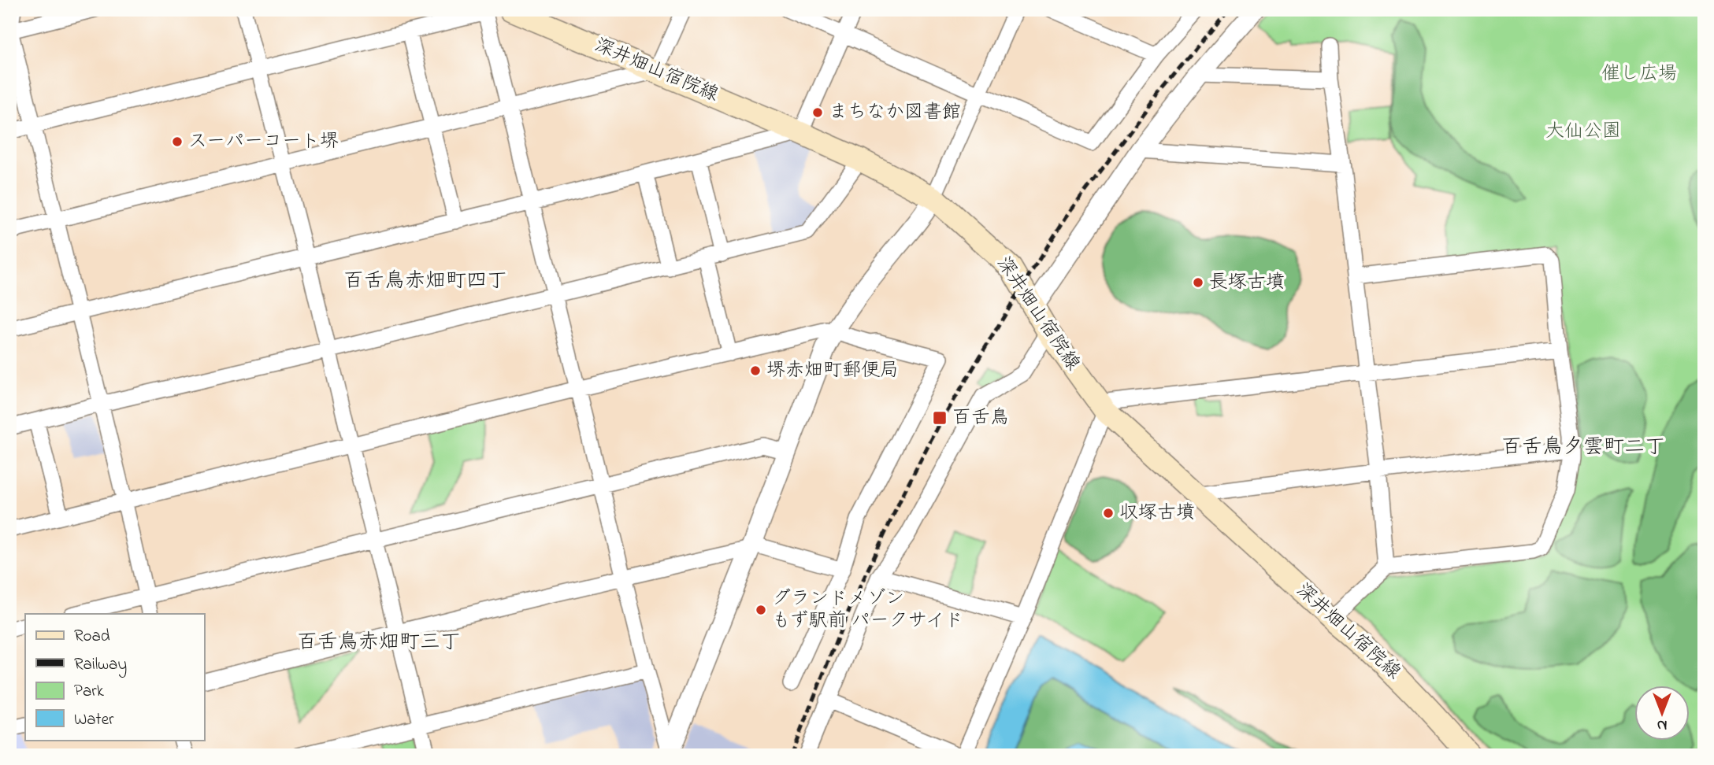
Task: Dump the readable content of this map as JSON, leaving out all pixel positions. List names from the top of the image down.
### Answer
{
  "streets": {
    "main road": ["深井畑山宿院線"]
  },
  "districts": ["百舌鳥赤畑町四丁", "百舌鳥夕雲町二丁", "百舌鳥赤畑町三丁"],
  "parks": ["催し広場", "大仙公園"],
  "places": {
    "other": [
      "まちなか図書館",
      "スーパーコート堺",
      "長塚古墳",
      "堺赤畑町郵便局",
      "収塚古墳",
      "グランドメゾン もず駅前 パークサイド"
    ],
    "transit": ["百舌鳥"]
  },
  "legend": [
    "Road",
    "Railway",
    "Park",
    "Water"
  ],
  "north": "bottom"
}
